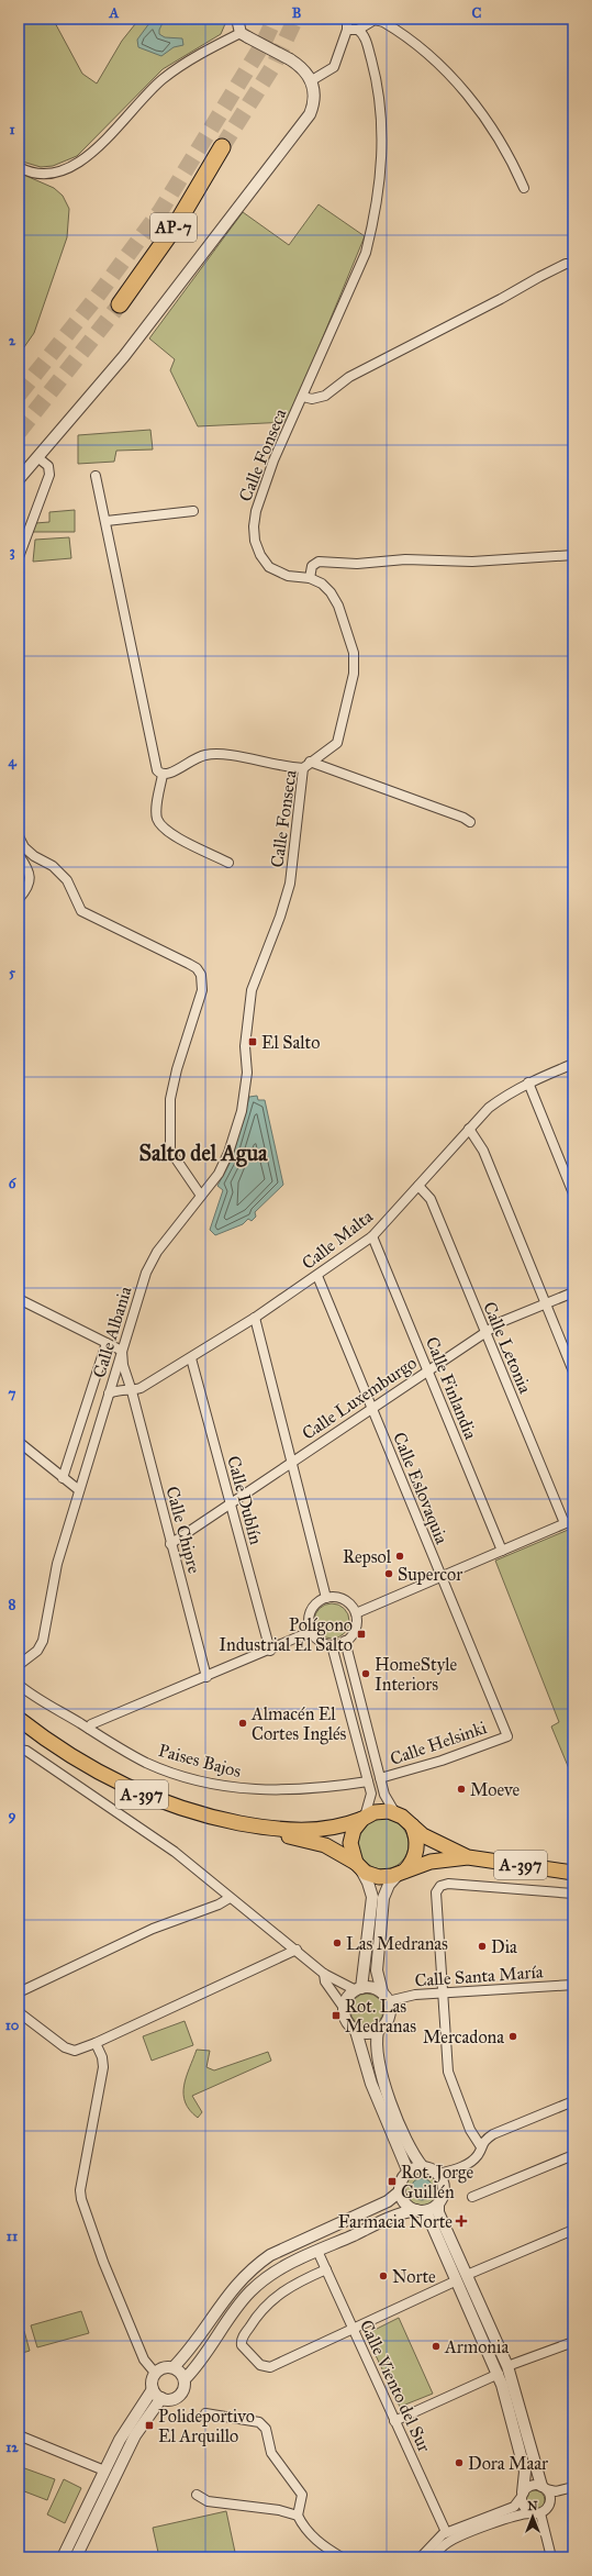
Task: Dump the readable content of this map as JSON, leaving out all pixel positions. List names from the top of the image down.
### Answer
{
  "streets": {
    "highway": ["AP-7"],
    "main road": ["A-397"],
    "street": [
      "Calle Fonseca",
      "Calle Malta",
      "Calle Albania",
      "Calle Letonia",
      "Calle Finlandia",
      "Calle Luxemburgo",
      "Calle Eslovaquia",
      "Calle Dublín",
      "Calle Chipre",
      "Calle Helsinki",
      "Paises Bajos",
      "Calle Santa María",
      "Calle Viento del Sur"
    ]
  },
  "crossings": [
    ["Calle Fonseca", "Calle Albania"],
    ["Calle Malta", "Calle Letonia"],
    ["Calle Malta", "Calle Finlandia"],
    ["Calle Malta", "Calle Eslovaquia"],
    ["Calle Malta", "Calle Dublín"],
    ["Calle Malta", "Calle Chipre"],
    ["Calle Letonia", "Calle Luxemburgo"],
    ["Calle Finlandia", "Calle Luxemburgo"],
    ["Calle Luxemburgo", "Calle Eslovaquia"],
    ["Calle Luxemburgo", "Calle Dublín"],
    ["Calle Luxemburgo", "Calle Chipre"],
    ["Calle Eslovaquia", "Calle Helsinki"]
  ],
  "districts": ["Salto del Agua"],
  "places": {
    "transit": [
      "El Salto",
      "Polígono Industrial El Salto",
      "Rot. Las Medranas",
      "Rot. Jorge Guillén",
      "Polideportivo El Arquillo"
    ],
    "other": [
      "Repsol",
      "Supercor",
      "HomeStyle Interiors",
      "Almacén El Cortes Inglés",
      "Moeve",
      "Las Medranas",
      "Dia",
      "Mercadona",
      "Norte",
      "Armonia",
      "Dora Maar"
    ],
    "health": ["Farmacia Norte"]
  },
  "north": "top",
  "grid": {
    "columns": ["A", "B", "C"],
    "rows": [
      "1",
      "2",
      "3",
      "4",
      "5",
      "6",
      "7",
      "8",
      "9",
      "10",
      "11",
      "12"
    ]
  }
}
